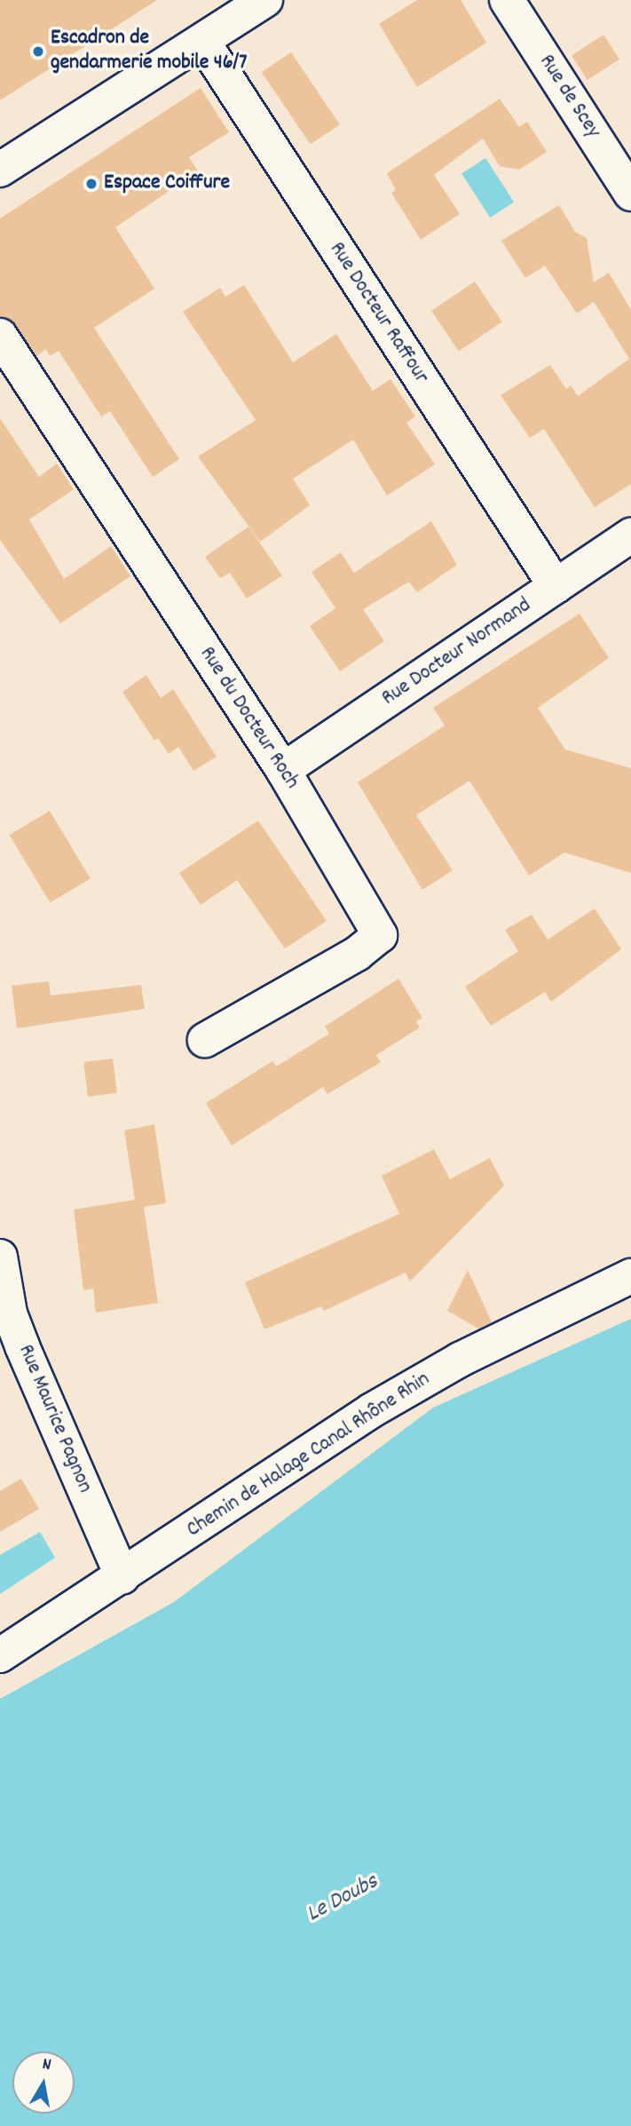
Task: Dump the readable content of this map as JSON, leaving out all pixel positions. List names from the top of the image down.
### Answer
{
  "streets": {
    "street": [
      "Rue de Scey",
      "Rue Docteur Raffour",
      "Rue Docteur Normand",
      "Rue du Docteur Roch",
      "Rue Maurice Pagnon",
      "Chemin de Halage Canal Rhône Rhin"
    ]
  },
  "crossings": [
    ["Rue Docteur Raffour", "Rue Docteur Normand"],
    ["Rue Docteur Normand", "Rue du Docteur Roch"],
    ["Rue Maurice Pagnon", "Chemin de Halage Canal Rhône Rhin"]
  ],
  "water": ["Le Doubs"],
  "places": ["Escadron de gendarmerie mobile 46/7", "Espace Coiffure"],
  "north": "top"
}
